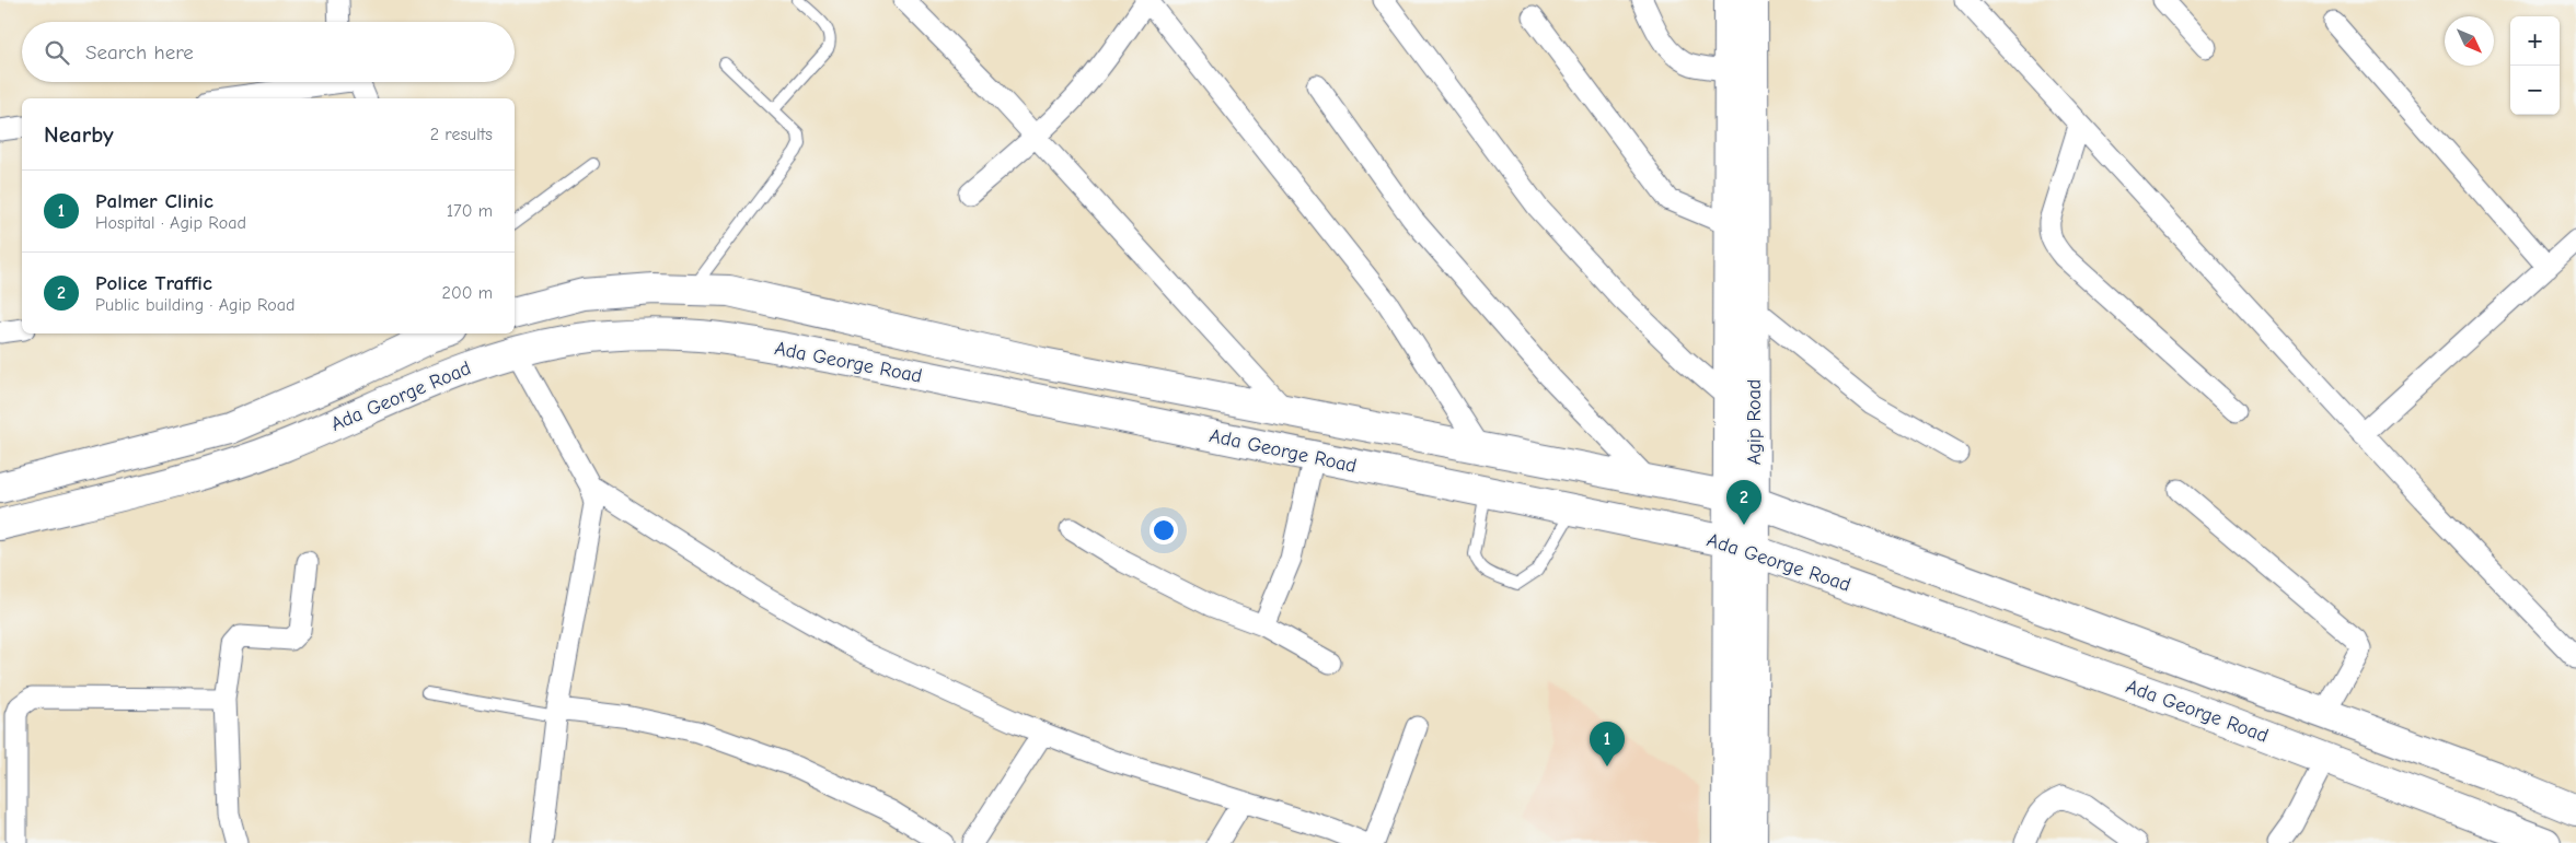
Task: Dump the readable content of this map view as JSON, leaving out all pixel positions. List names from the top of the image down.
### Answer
{
  "streets": {
    "main road": ["Ada George Road", "Agip Road"]
  },
  "crossings": [
    ["Ada George Road", "Agip Road"]
  ],
  "north": "bottom right",
  "page": {
    "map_buttons": ["+", "−"],
    "search": "Search here",
    "heading": ["Nearby", "2 results"],
    "list": [
      {
        "mark": "1",
        "name": "Palmer Clinic",
        "note": "Hospital · Agip Road",
        "value": "170 m"
      },
      {
        "mark": "2",
        "name": "Police Traffic",
        "note": "Public building · Agip Road",
        "value": "200 m"
      }
    ],
    "pins": ["2", "1"]
  }
}
